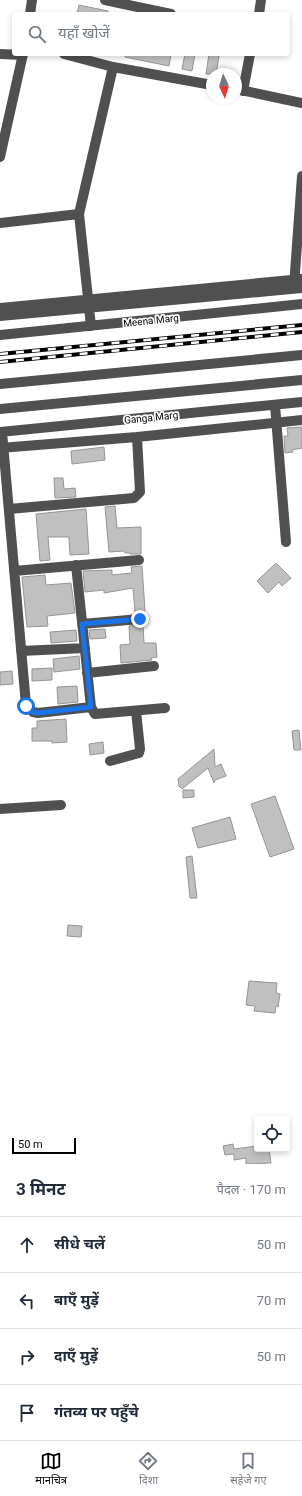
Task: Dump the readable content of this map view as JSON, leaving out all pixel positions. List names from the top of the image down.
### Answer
{
  "streets": {
    "street": ["Meena Marg", "Ganga Marg"]
  },
  "scale_bar": "50 m",
  "north": "bottom",
  "page": {
    "search": "यहाँ खोजें",
    "scale": "50 m",
    "heading": ["3 मिनट", "पैदल · 170 m"],
    "list": [
      ["सीधे चलें", "50 m"],
      ["बाएँ मुड़ें", "70 m"],
      ["दाएँ मुड़ें", "50 m"],
      "गंतव्य पर पहुँचे"
    ],
    "nav": ["मानचित्र", "दिशा", "सहेजे गए"]
  }
}
